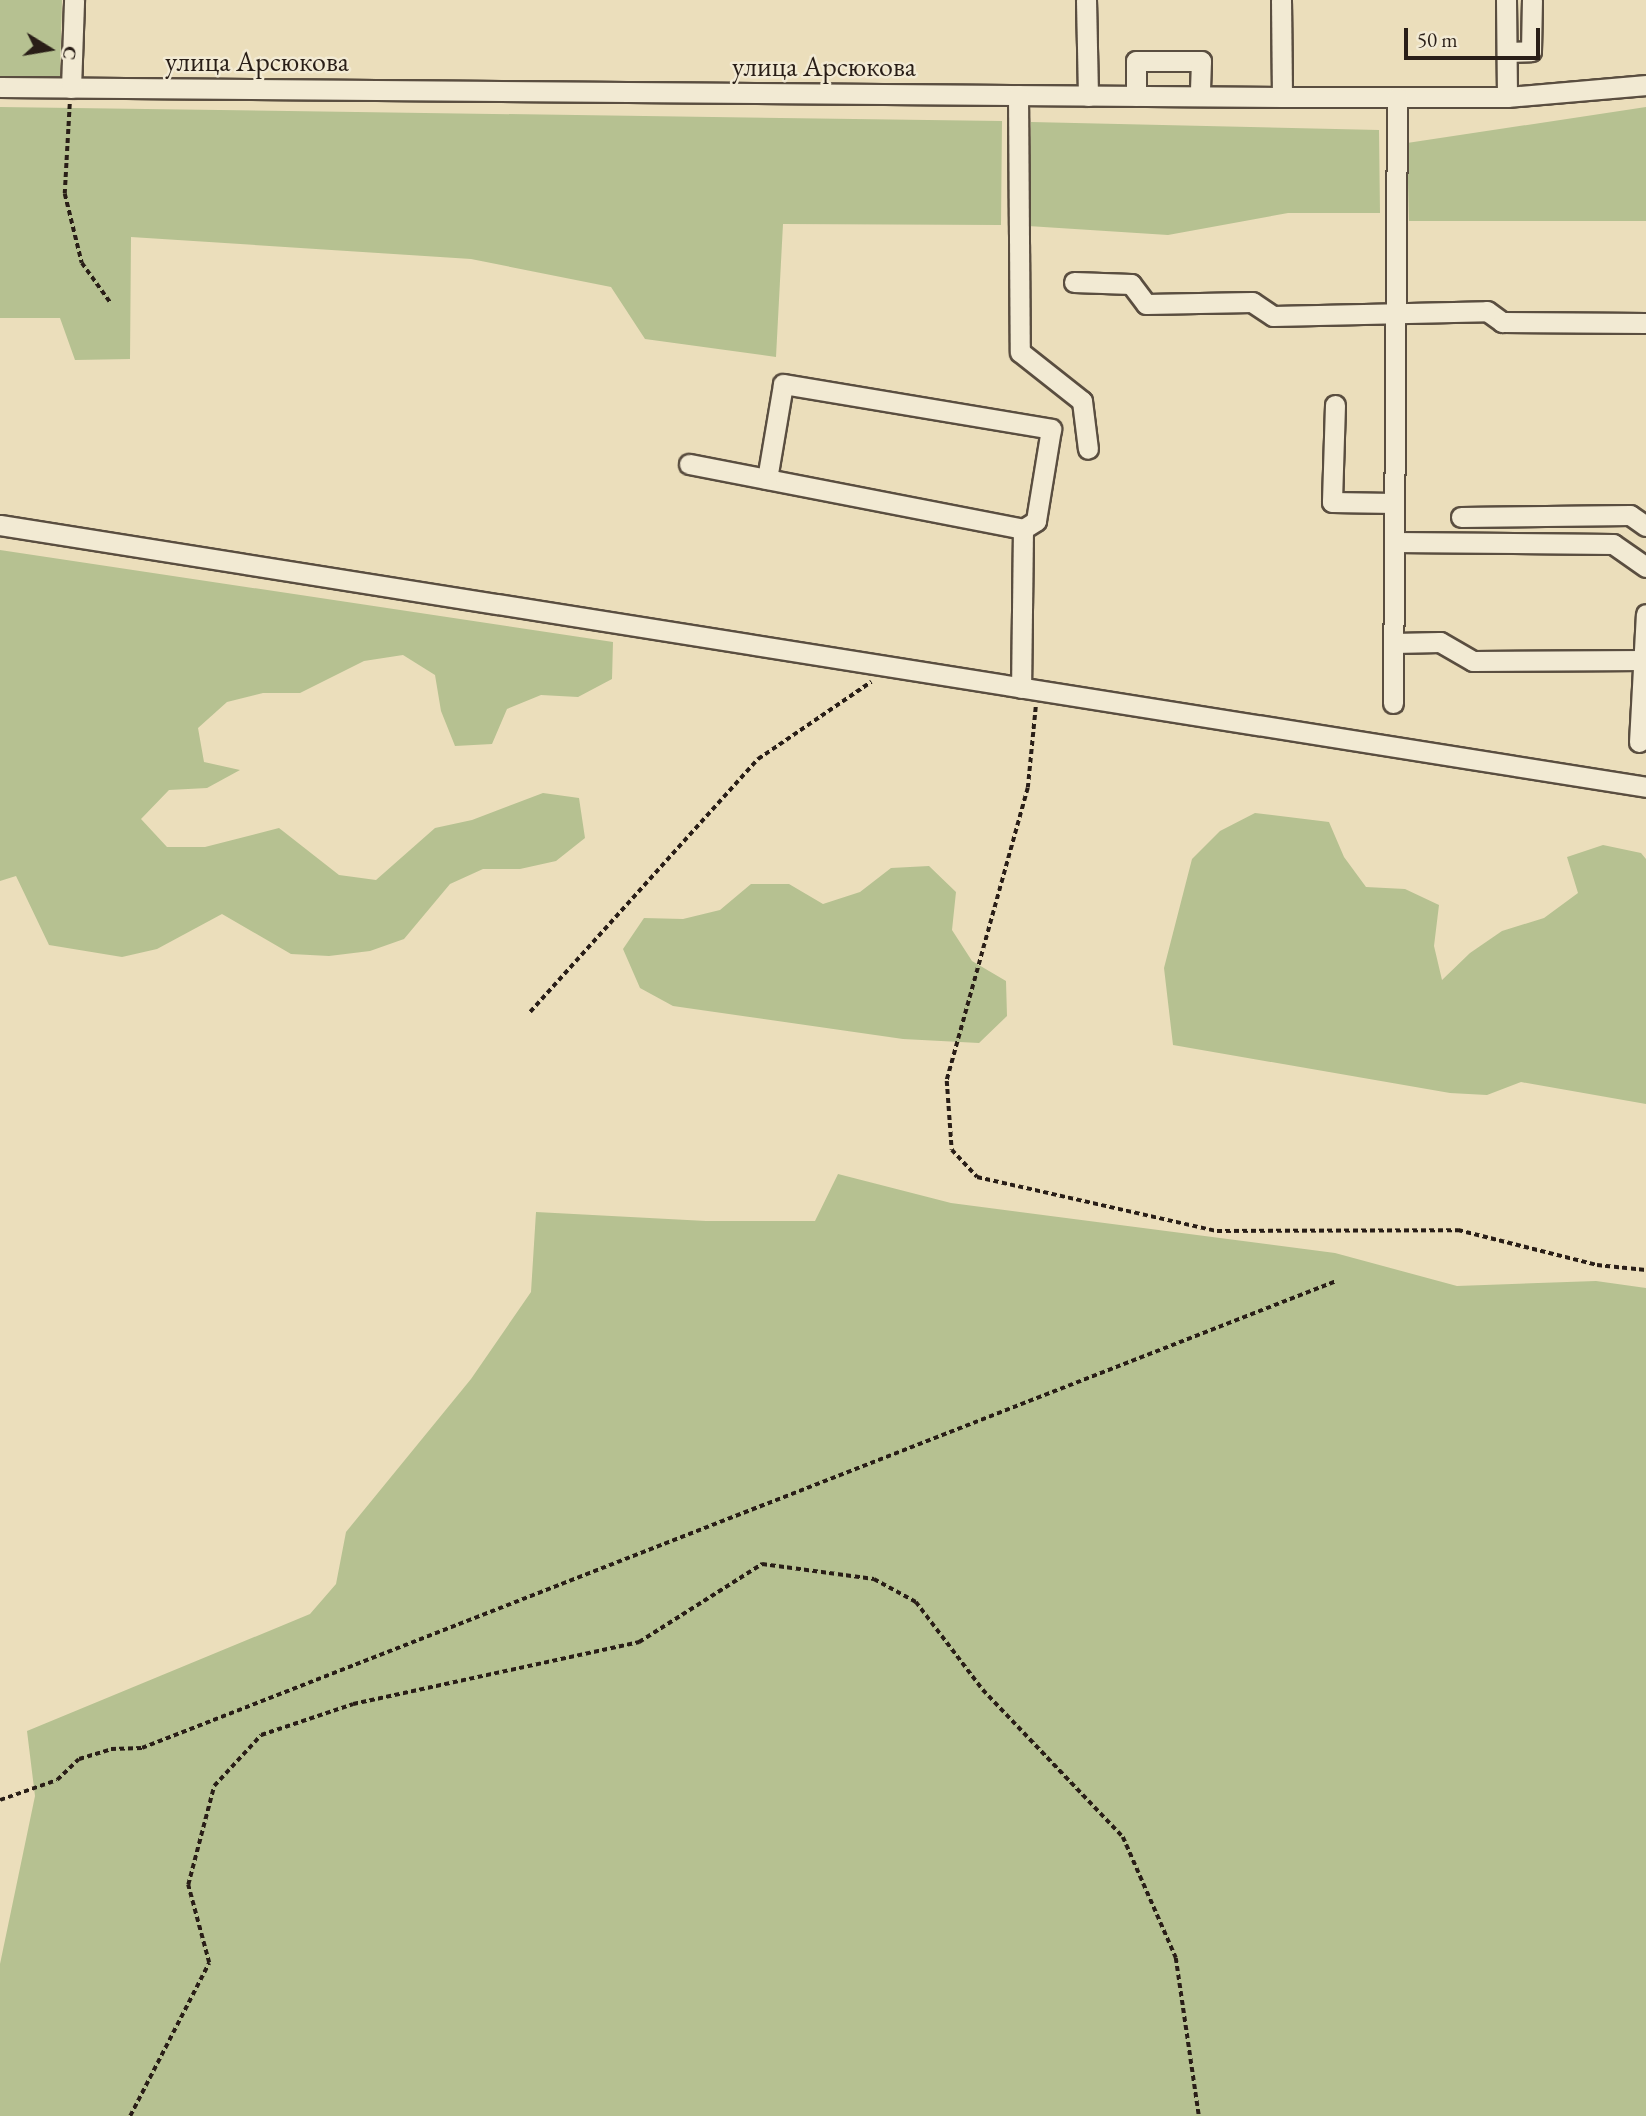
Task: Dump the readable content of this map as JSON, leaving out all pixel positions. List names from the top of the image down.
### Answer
{
  "streets": {
    "street": ["улица Арсюкова"]
  },
  "scale_bar": "50 m",
  "north": "right"
}
